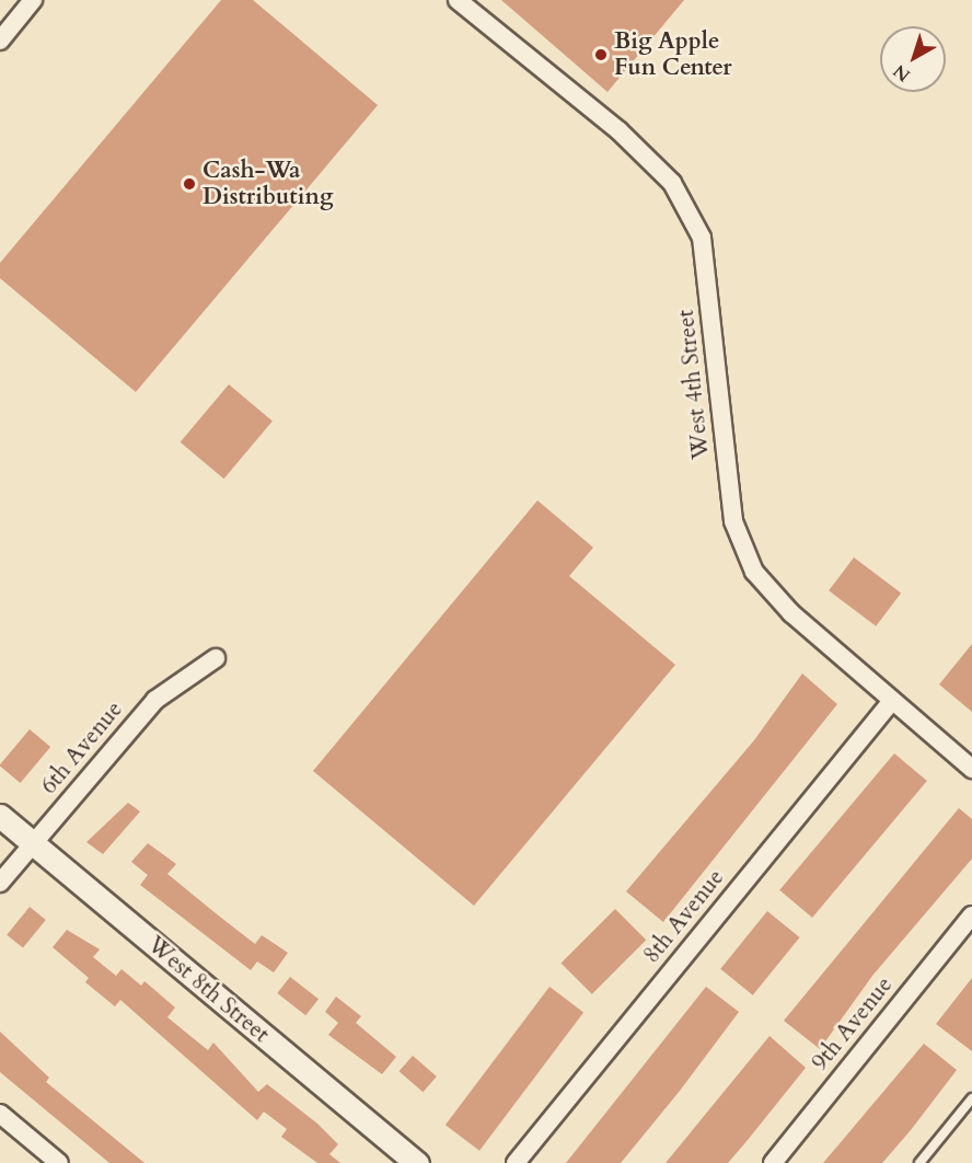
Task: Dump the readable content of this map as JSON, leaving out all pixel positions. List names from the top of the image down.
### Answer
{
  "streets": {
    "street": [
      "West 4th Street",
      "6th Avenue",
      "8th Avenue",
      "West 8th Street",
      "9th Avenue"
    ]
  },
  "crossings": [
    ["West 4th Street", "8th Avenue"],
    ["6th Avenue", "West 8th Street"]
  ],
  "places": ["Big Apple Fun Center", "Cash-Wa Distributing"],
  "north": "bottom left"
}
